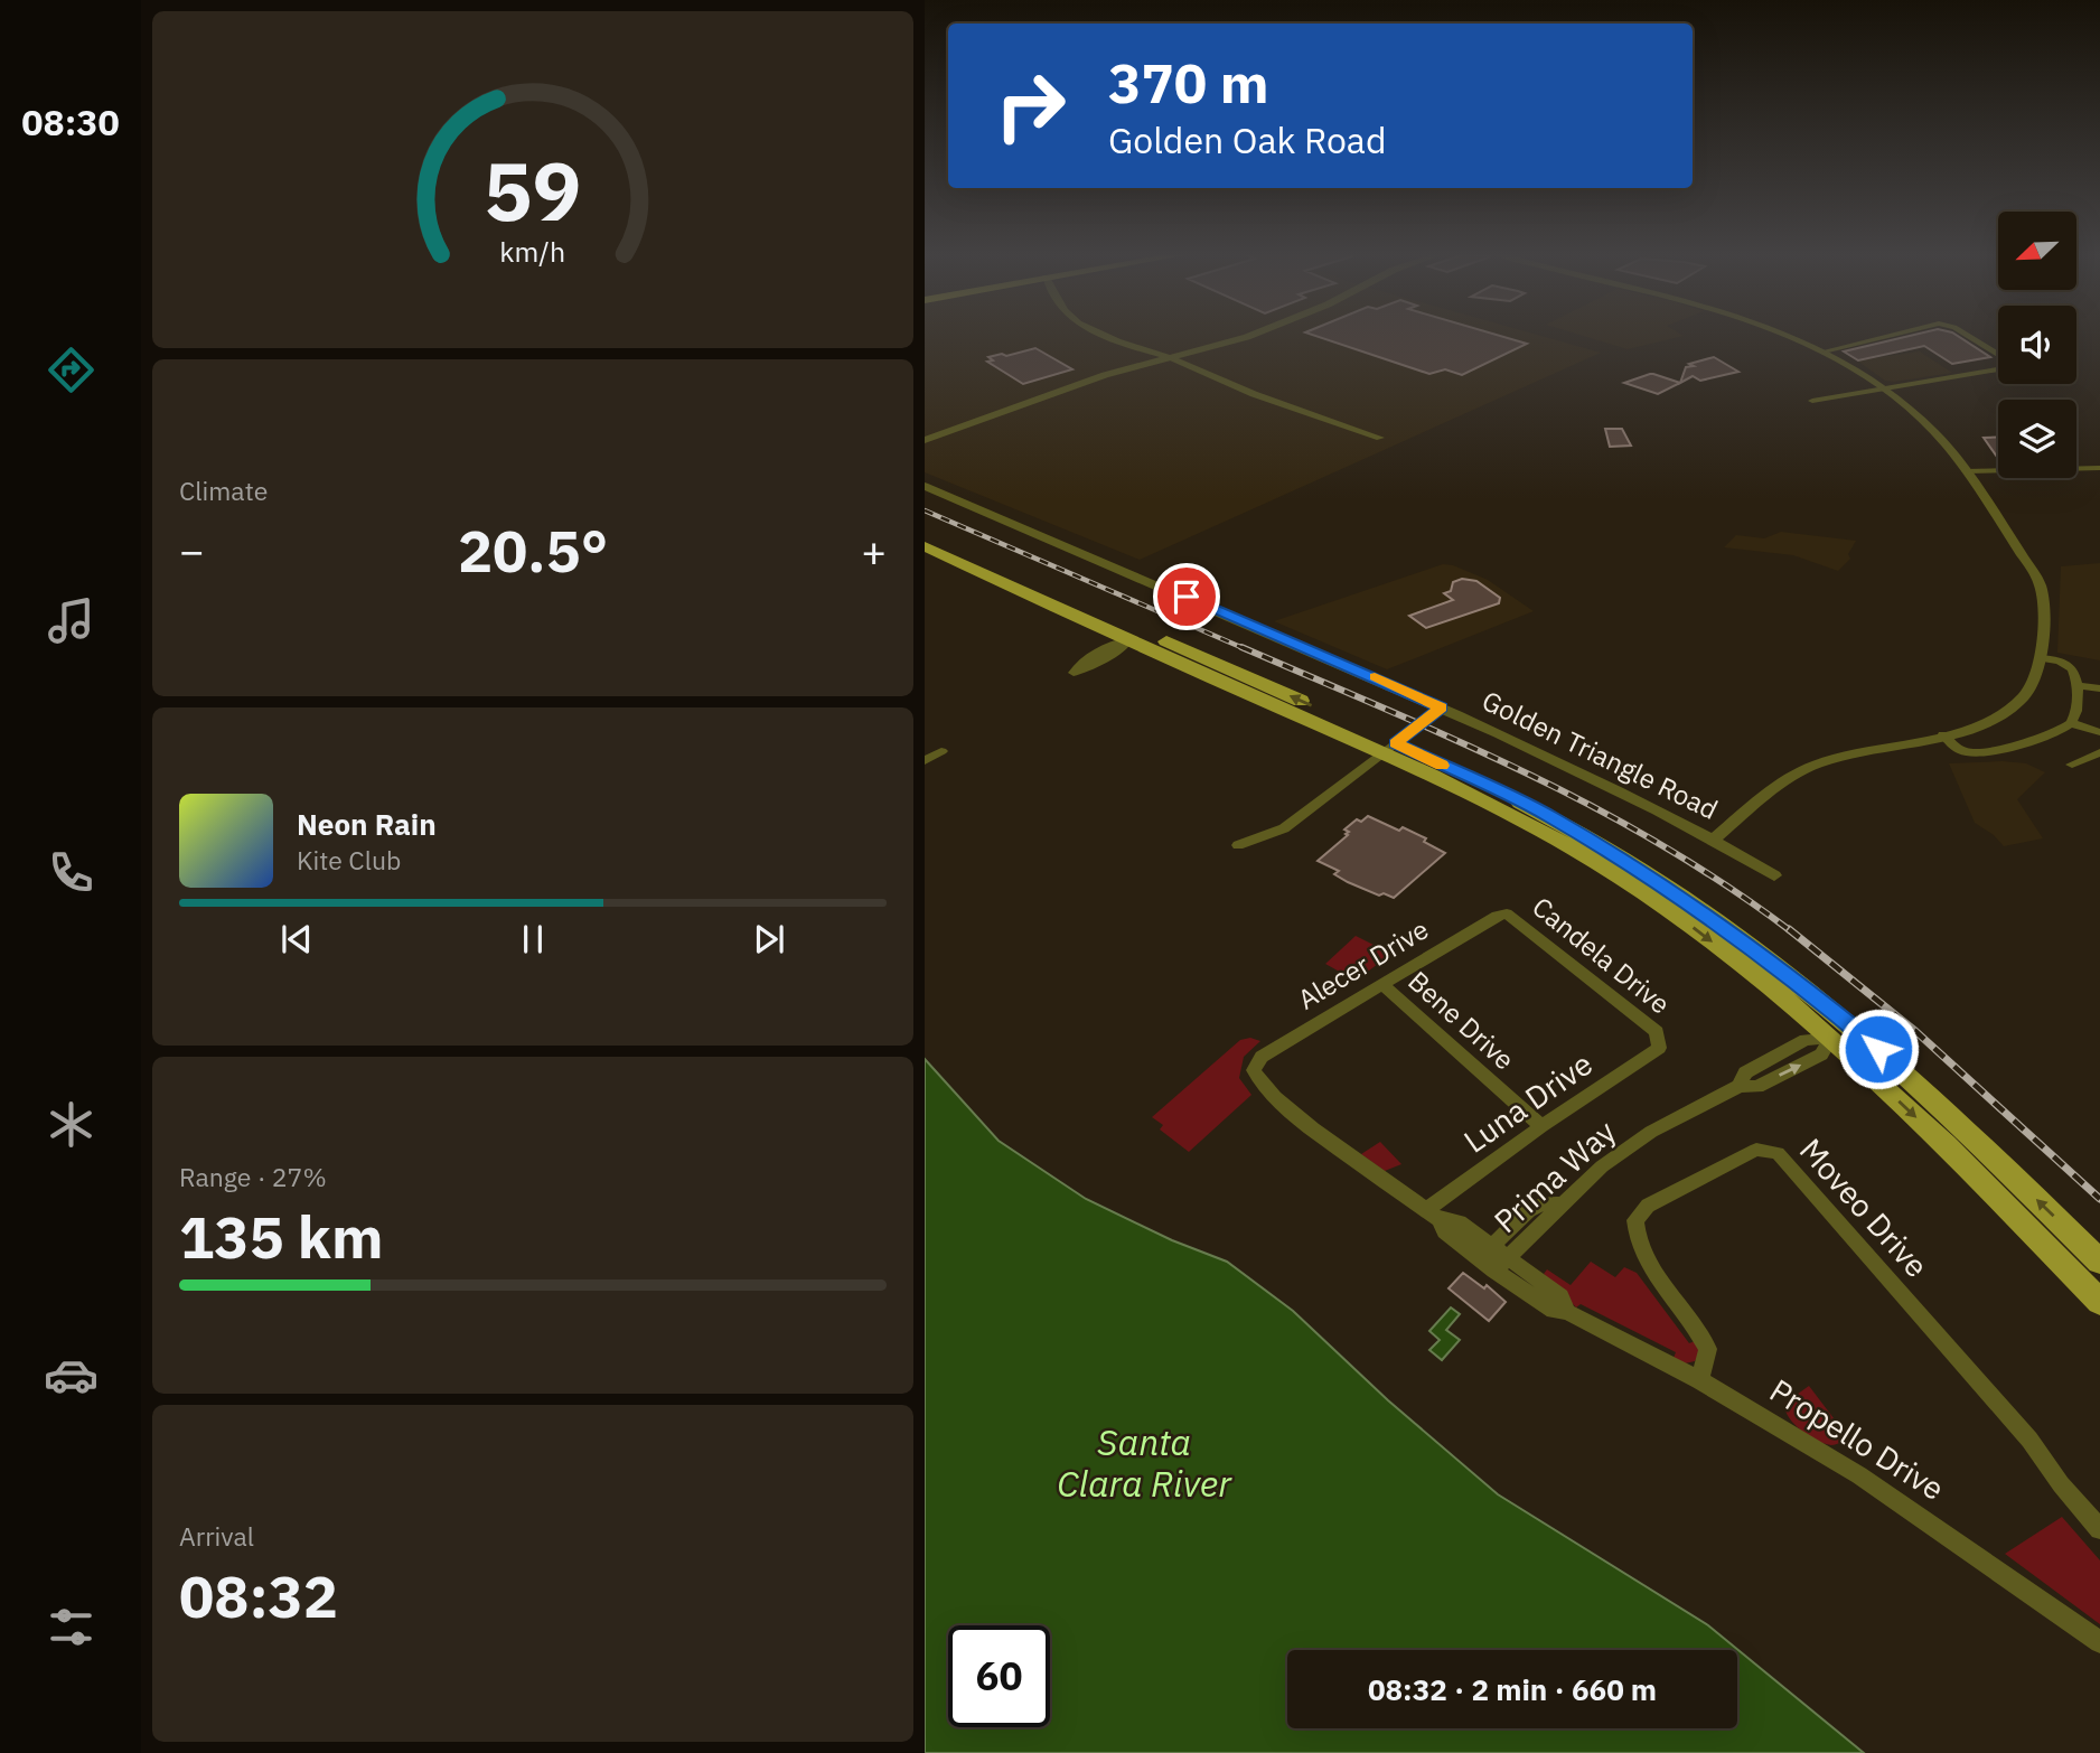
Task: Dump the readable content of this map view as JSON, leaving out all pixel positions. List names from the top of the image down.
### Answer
{
  "streets": {
    "street": [
      "Golden Triangle Road",
      "Candela Drive",
      "Alecer Drive",
      "Bene Drive",
      "Luna Drive",
      "Prima Way",
      "Moveo Drive",
      "Propello Drive"
    ]
  },
  "crossings": [
    ["Candela Drive", "Alecer Drive"],
    ["Candela Drive", "Luna Drive"],
    ["Alecer Drive", "Bene Drive"],
    ["Alecer Drive", "Propello Drive"],
    ["Bene Drive", "Luna Drive"],
    ["Luna Drive", "Propello Drive"],
    ["Prima Way", "Propello Drive"],
    ["Moveo Drive", "Propello Drive"]
  ],
  "water": ["Santa Clara River"],
  "north": "bottom left",
  "page": {
    "tabs": "08:30",
    "turn": ["370 m", "Golden Oak Road"],
    "tile": [
      "Climate",
      ["Range · 27%", "135 km"],
      ["Arrival", "08:32"]
    ],
    "heat": ["−", "20.5°", "+"],
    "song": ["Neon Rain", "Kite Club"],
    "limit": "60",
    "trip": "08:32 · 2 min · 660 m",
    "gauge": ["59", "km/h"]
  }
}
